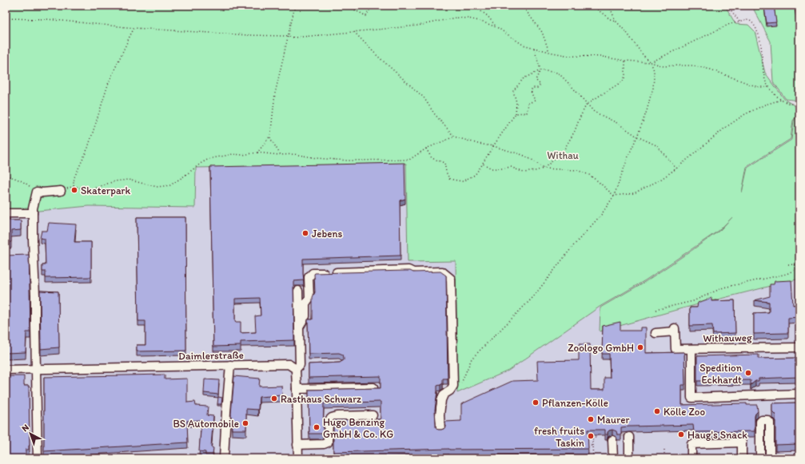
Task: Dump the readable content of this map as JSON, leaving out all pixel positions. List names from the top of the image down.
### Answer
{
  "streets": {
    "street": ["Withauweg", "Daimlerstraße"]
  },
  "parks": ["Withau"],
  "places": [
    "Skaterpark",
    "Jebens",
    "Zoologo GmbH",
    "Spedition Eckhardt",
    "Rasthaus Schwarz",
    "Pflanzen-Kölle",
    "Kölle Zoo",
    "Maurer",
    "BS Automobile",
    "Hugo Benzing GmbH & Co. KG",
    "Haug's Snack",
    "fresh fruits Taskin"
  ],
  "north": "top left"
}
